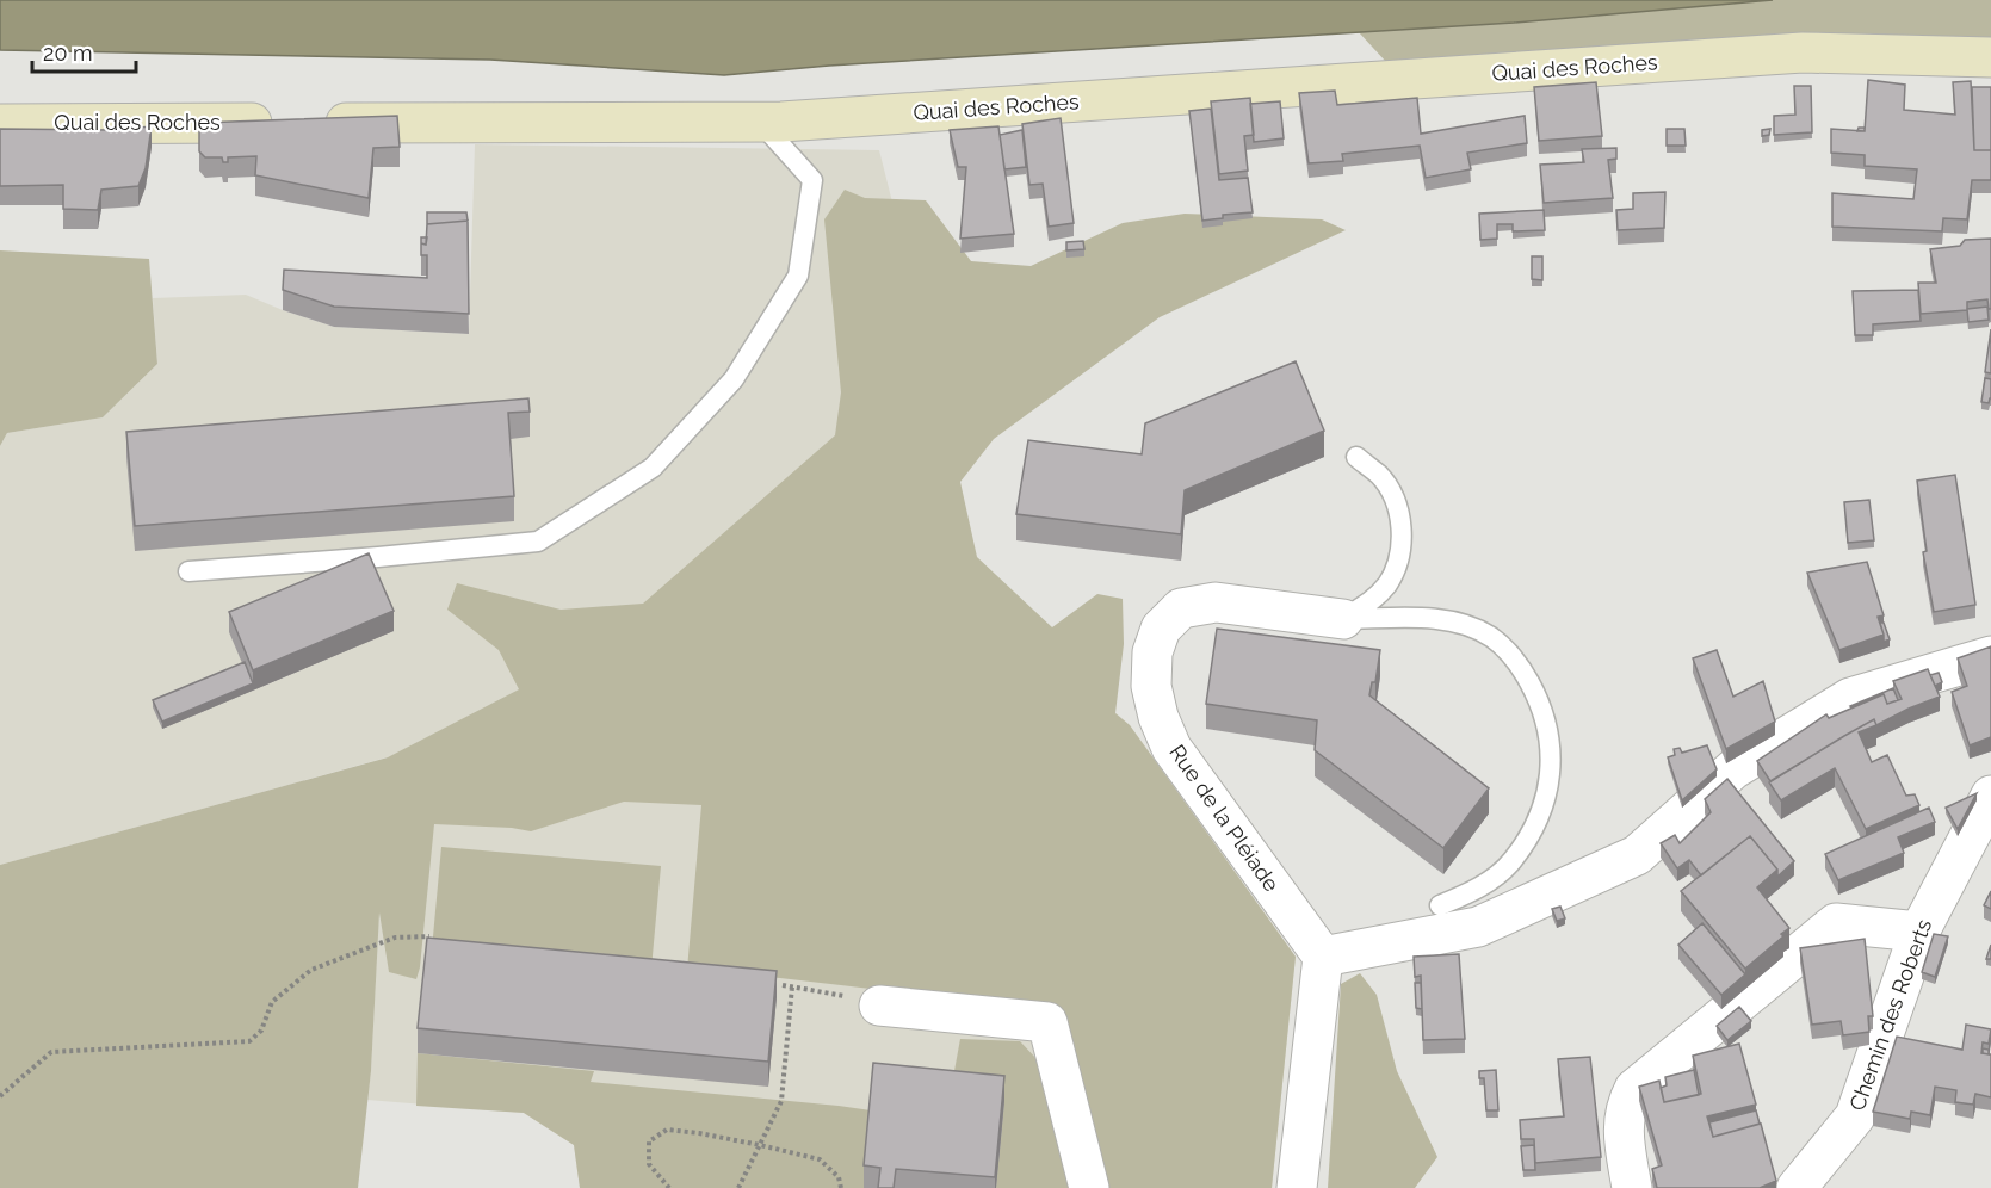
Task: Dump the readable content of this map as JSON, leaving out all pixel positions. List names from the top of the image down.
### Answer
{
  "streets": {
    "street": ["Quai des Roches", "Rue de la Pléiade", "Chemin des Roberts"]
  },
  "scale_bar": "20 m"
}
